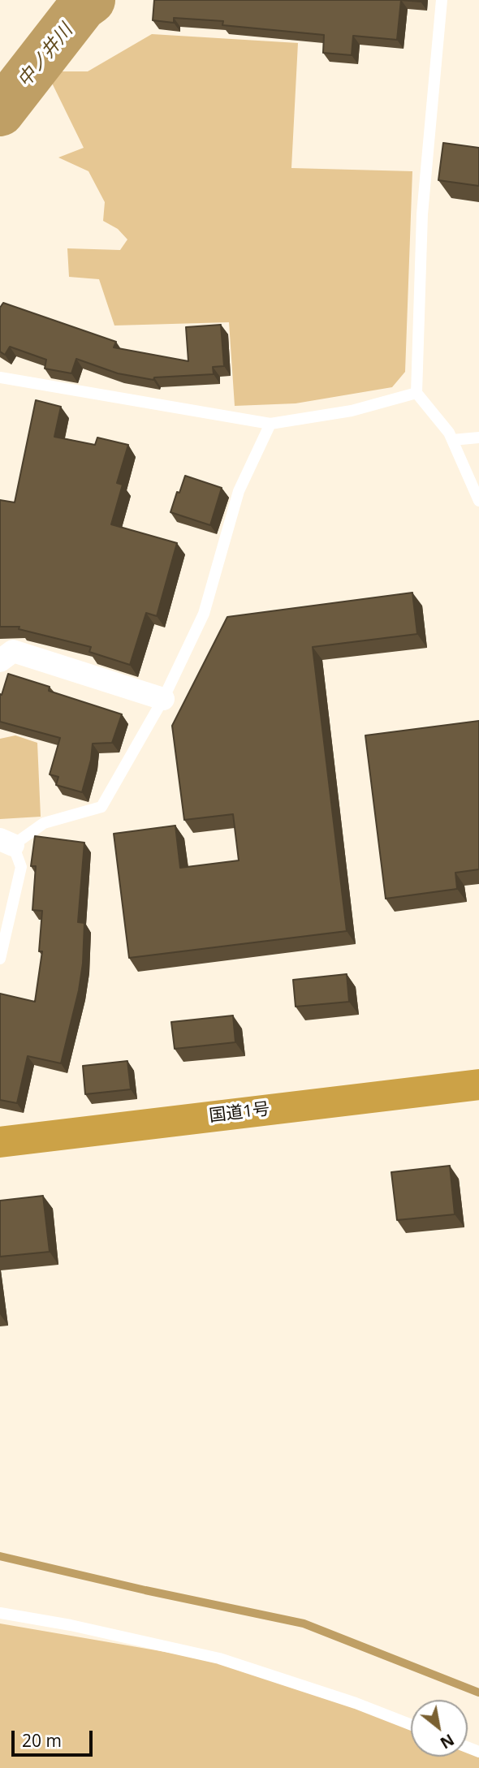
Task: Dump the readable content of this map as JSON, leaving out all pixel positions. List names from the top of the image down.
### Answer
{
  "streets": {
    "highway": ["国道1号"]
  },
  "water": ["中ノ井川"],
  "scale_bar": "20 m",
  "north": "bottom right"
}
